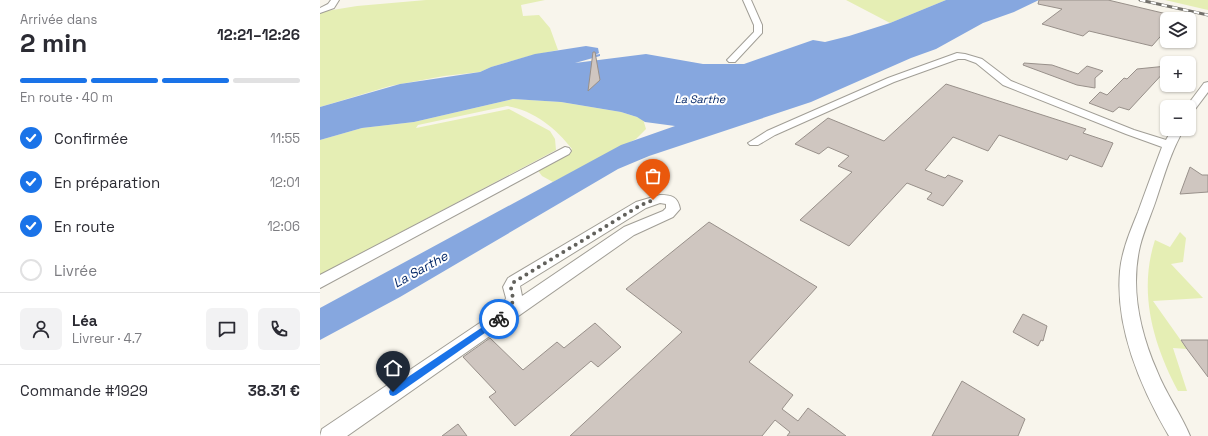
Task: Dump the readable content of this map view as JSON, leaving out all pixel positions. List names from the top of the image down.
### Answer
{
  "water": ["La Sarthe"],
  "page": {
    "heading": ["2 min", "Arrivée dans", "12:21–12:26"],
    "panel": [
      "Léa",
      "Livreur · 4.7",
      "Commande #1929",
      "38.31 €"
    ],
    "map_buttons": ["+", "−"],
    "bar": "En route · 40 m",
    "list": [
      ["Confirmée", "11:55"],
      ["En préparation", "12:01"],
      ["En route", "12:06"],
      "Livrée"
    ]
  }
}
